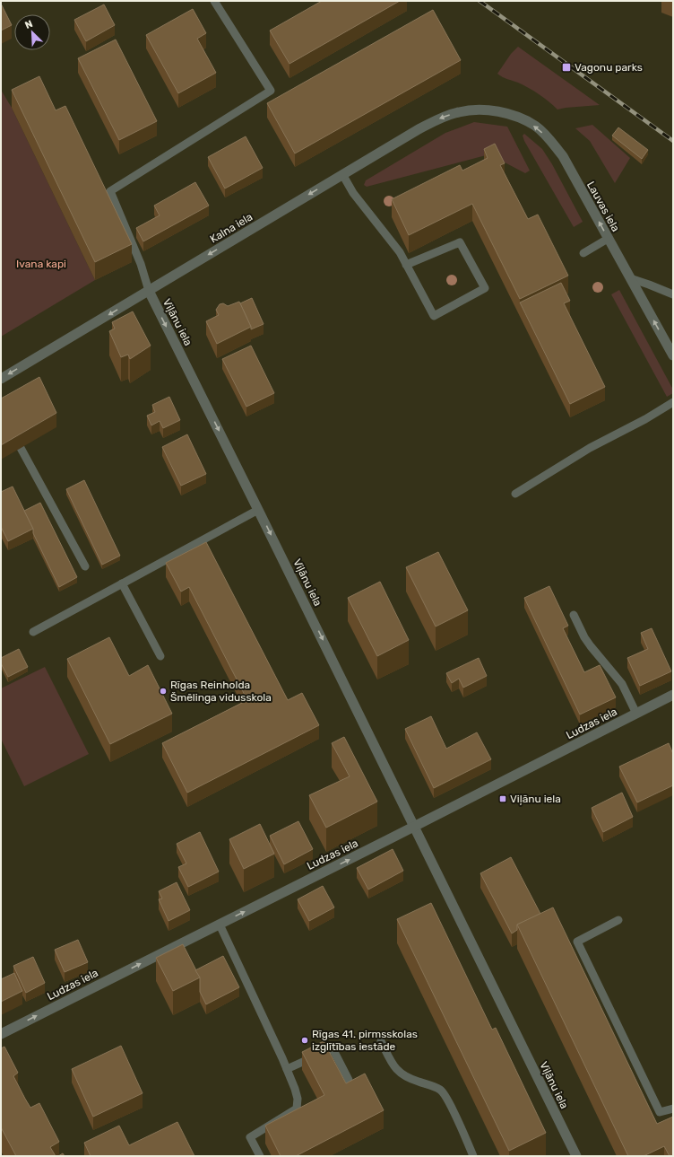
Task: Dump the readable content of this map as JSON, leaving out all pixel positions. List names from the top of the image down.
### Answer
{
  "streets": {
    "street": [
      "Lauvas iela",
      "Kalna iela",
      "Viļānu iela",
      "Ludzas iela"
    ]
  },
  "crossings": [
    ["Lauvas iela", "Kalna iela"],
    ["Kalna iela", "Viļānu iela"],
    ["Viļānu iela", "Ludzas iela"]
  ],
  "one_way": [
    "Lauvas iela",
    "Kalna iela",
    "Viļānu iela",
    "Ludzas iela"
  ],
  "parks": ["Ivana kapi"],
  "places": {
    "transit": ["Vagonu parks", "Viļānu iela"],
    "other": ["Rīgas Reinholda Šmēlinga vidusskola", "Rīgas 41. pirmsskolas izglītības iestāde"]
  },
  "north": "top left"
}
